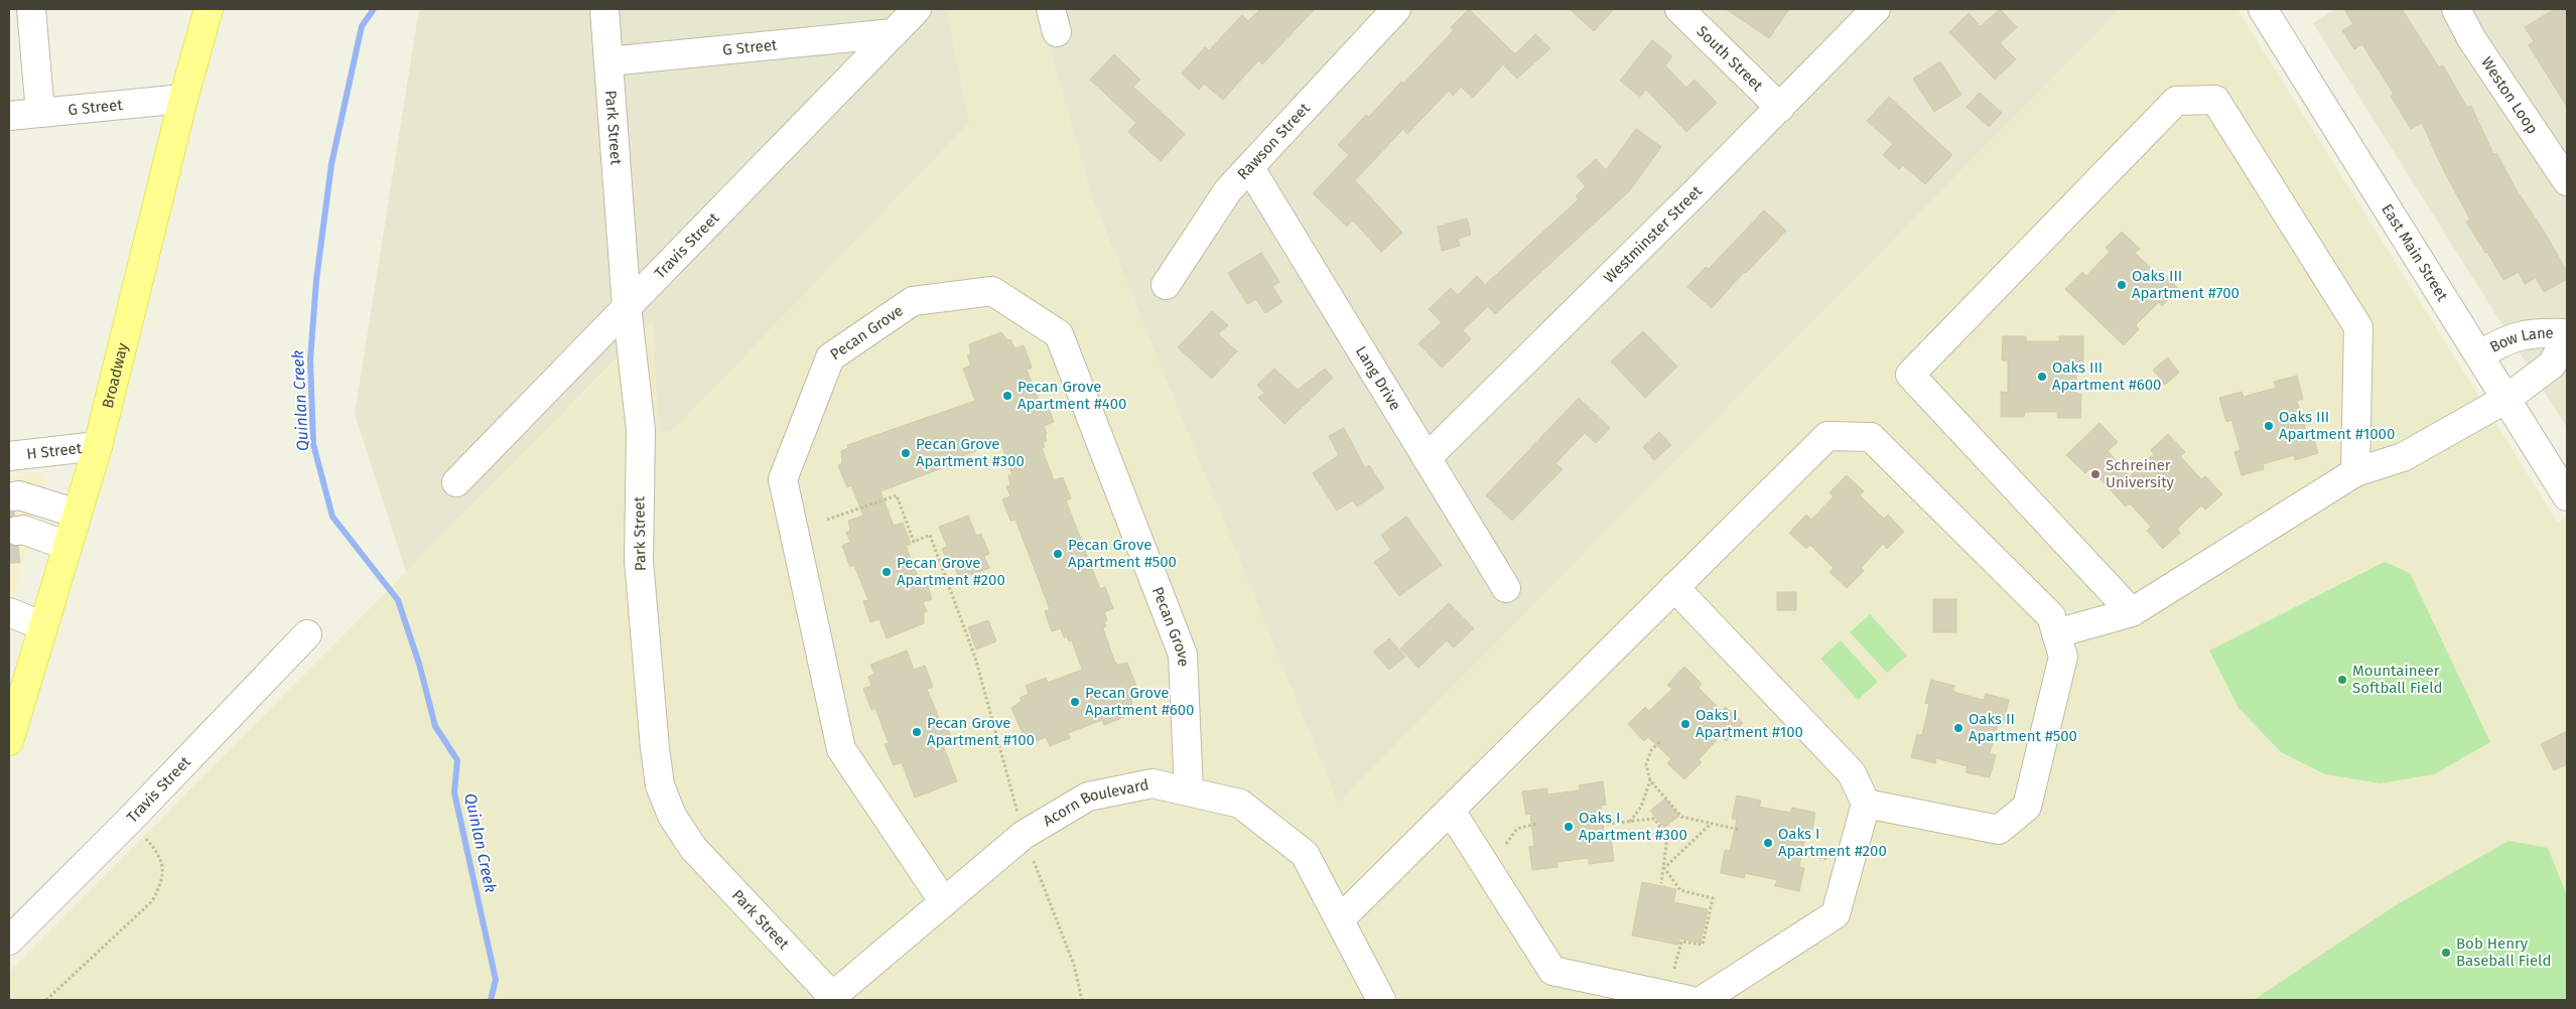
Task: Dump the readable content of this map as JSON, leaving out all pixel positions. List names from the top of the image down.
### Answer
{
  "streets": {
    "main road": ["Broadway"],
    "street": [
      "G Street",
      "South Street",
      "Weston Loop",
      "Park Street",
      "Rawson Street",
      "Westminster Street",
      "Travis Street",
      "East Main Street",
      "Pecan Grove",
      "Bow Lane",
      "Lang Drive",
      "H Street",
      "Acorn Boulevard"
    ]
  },
  "crossings": [
    ["G Street", "Park Street"],
    ["G Street", "Travis Street"],
    ["G Street", "Broadway"],
    ["South Street", "Westminster Street"],
    ["Park Street", "Travis Street"],
    ["Park Street", "Acorn Boulevard"],
    ["Rawson Street", "Lang Drive"],
    ["Westminster Street", "Lang Drive"],
    ["East Main Street", "Bow Lane"],
    ["Pecan Grove", "Acorn Boulevard"],
    ["Broadway", "H Street"]
  ],
  "water": ["Quinlan Creek"],
  "places": [
    "Oaks III Apartment #700",
    "Oaks III Apartment #600",
    "Pecan Grove Apartment #400",
    "Oaks III Apartment #1000",
    "Pecan Grove Apartment #300",
    "Schreiner University",
    "Pecan Grove Apartment #500",
    "Pecan Grove Apartment #200",
    "Mountaineer Softball Field",
    "Pecan Grove Apartment #600",
    "Oaks I Apartment #100",
    "Oaks II Apartment #500",
    "Pecan Grove Apartment #100",
    "Oaks I Apartment #300",
    "Oaks I Apartment #200",
    "Bob Henry Baseball Field"
  ]
}
